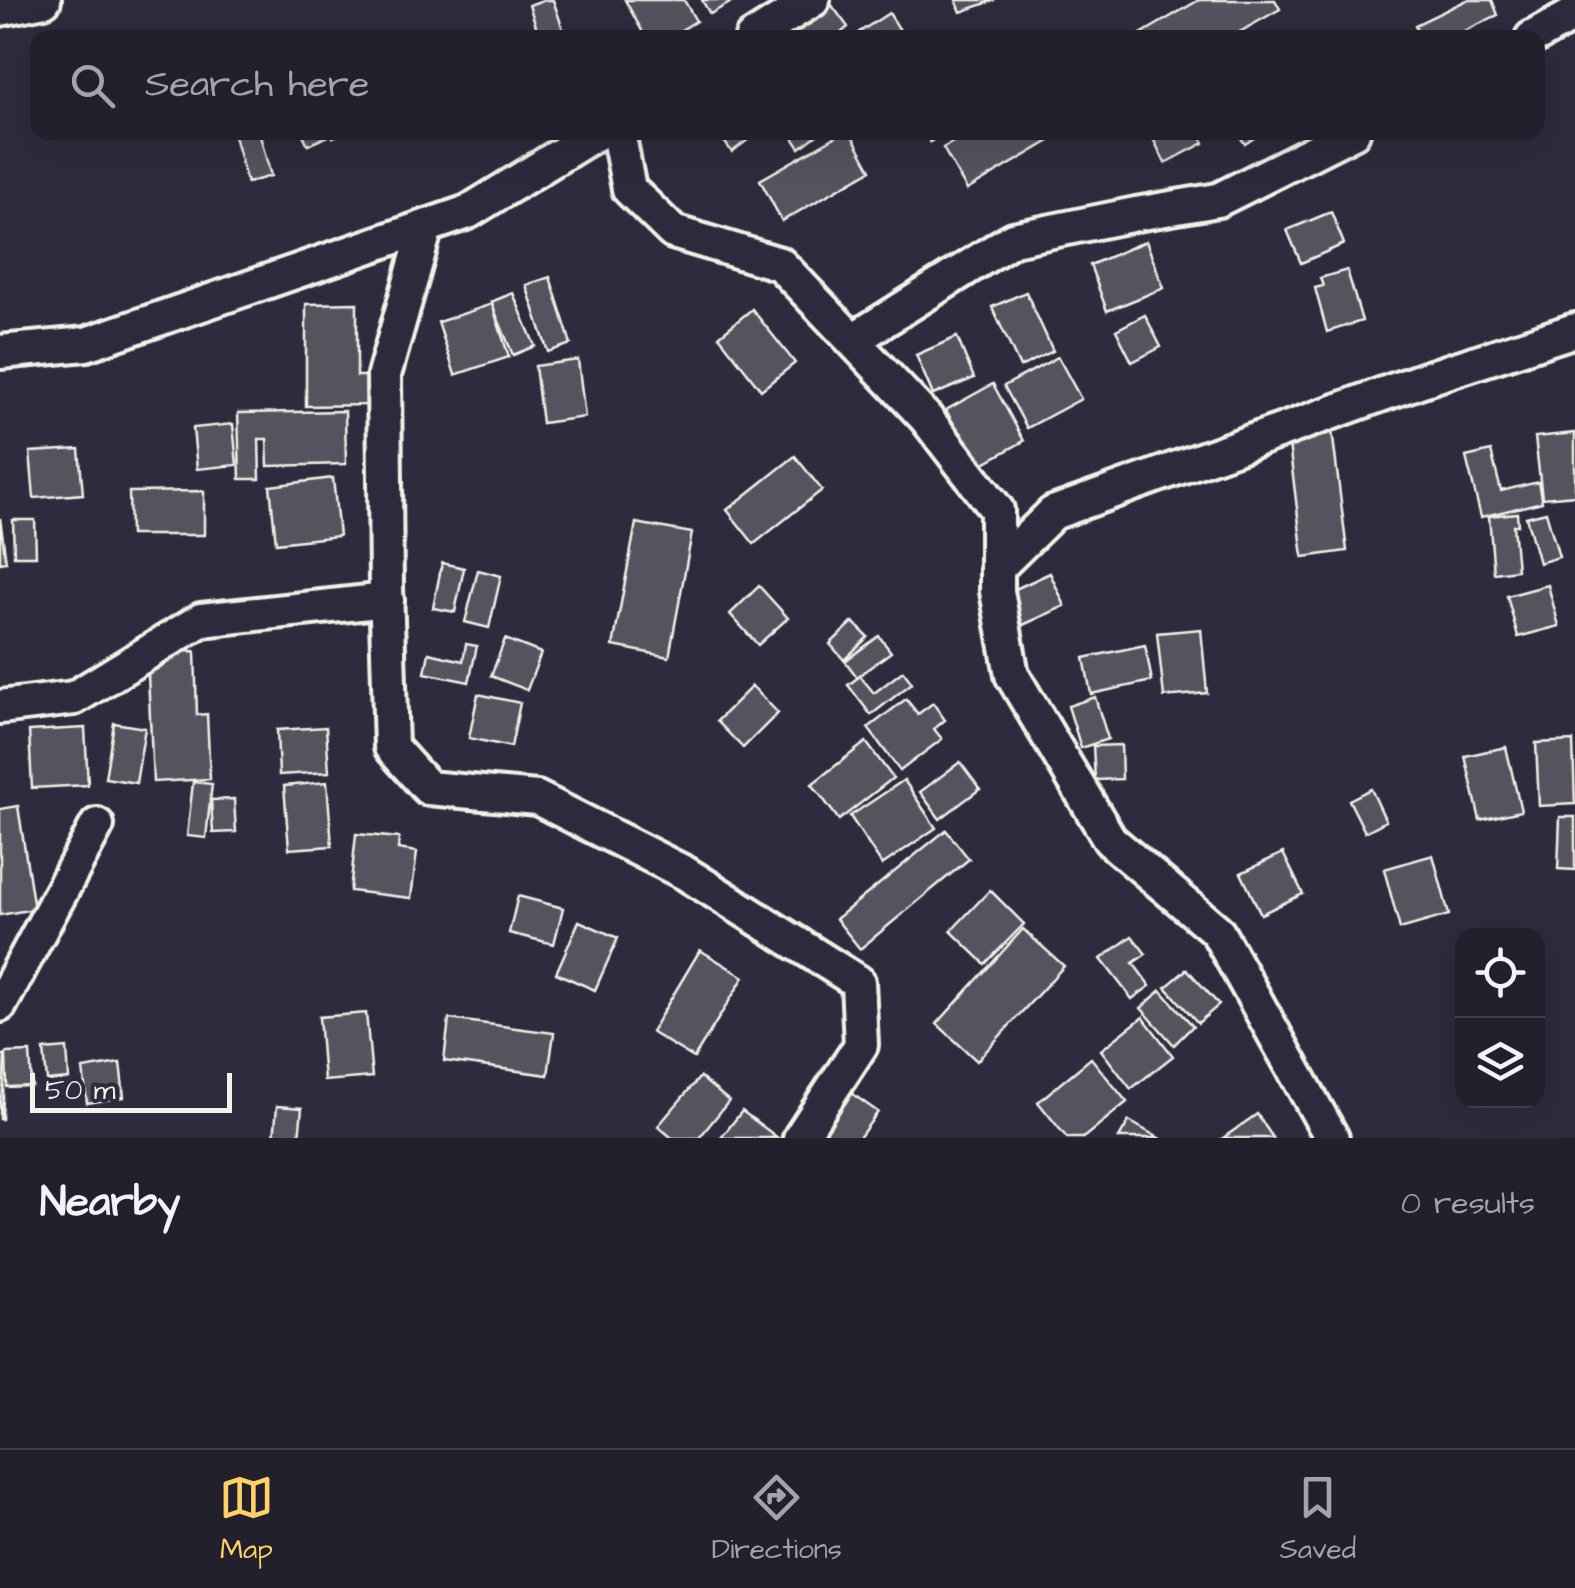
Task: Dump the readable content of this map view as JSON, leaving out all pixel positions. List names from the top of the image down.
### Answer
{
  "scale_bar": "50 m",
  "page": {
    "search": "Search here",
    "scale": "50 m",
    "heading": ["Nearby", "0 results"],
    "nav": ["Map", "Directions", "Saved"]
  }
}
